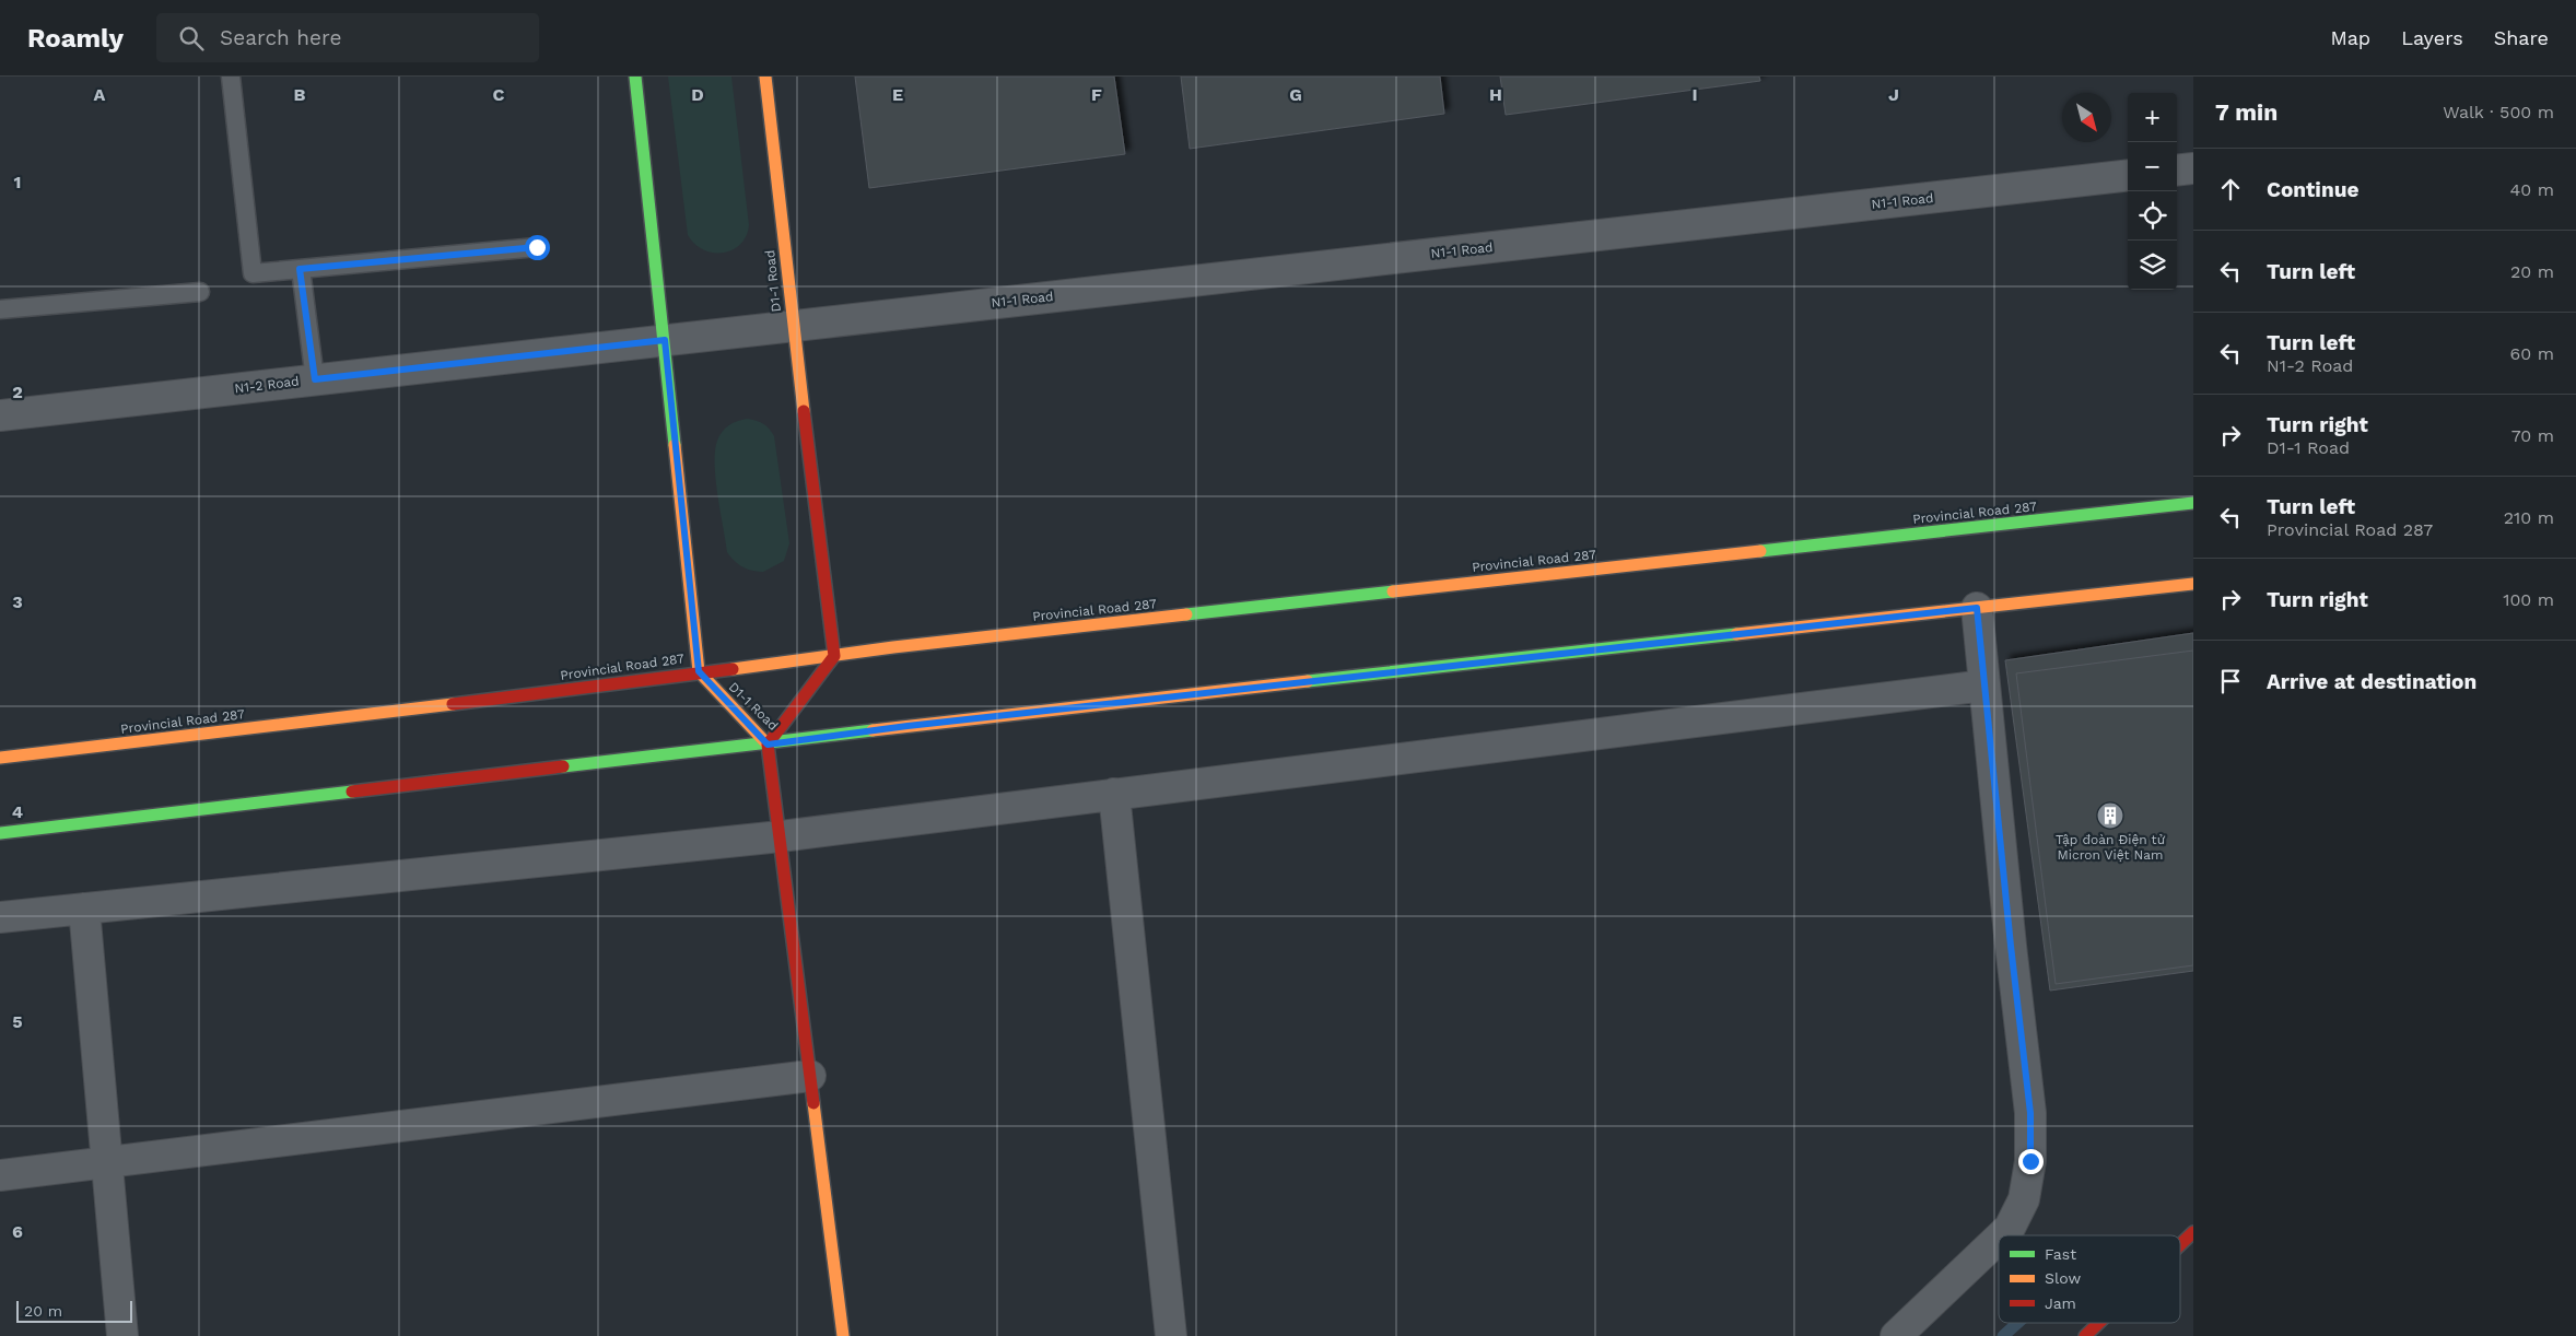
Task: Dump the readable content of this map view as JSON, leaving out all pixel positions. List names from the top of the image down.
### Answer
{
  "streets": {
    "main road": ["D1-1 Road", "Provincial Road 287"],
    "street": ["N1-1 Road", "N1-2 Road"]
  },
  "crossings": [
    ["N1-1 Road", "D1-1 Road"],
    ["N1-1 Road", "N1-2 Road"],
    ["D1-1 Road", "Provincial Road 287"]
  ],
  "places": {
    "building": ["Tập đoàn Điện tử Micron Việt Nam"]
  },
  "legend": ["Fast", "Slow", "Jam"],
  "scale_bar": "20 m",
  "north": "bottom right",
  "page": {
    "header": "Roamly",
    "search": "Search here",
    "nav": ["Map", "Layers", "Share"],
    "heading": ["7 min", "Walk · 500 m"],
    "map_buttons": ["+", "−"],
    "list": [
      ["Continue", "40 m"],
      ["Turn left", "20 m"],
      ["Turn left", "N1-2 Road", "60 m"],
      ["Turn right", "D1-1 Road", "70 m"],
      ["Turn left", "Provincial Road 287", "210 m"],
      ["Turn right", "100 m"],
      "Arrive at destination"
    ],
    "scale": "20 m"
  },
  "grid": {
    "columns": [
      "A",
      "B",
      "C",
      "D",
      "E",
      "F",
      "G",
      "H",
      "I",
      "J"
    ],
    "rows": [
      "1",
      "2",
      "3",
      "4",
      "5",
      "6"
    ]
  }
}
